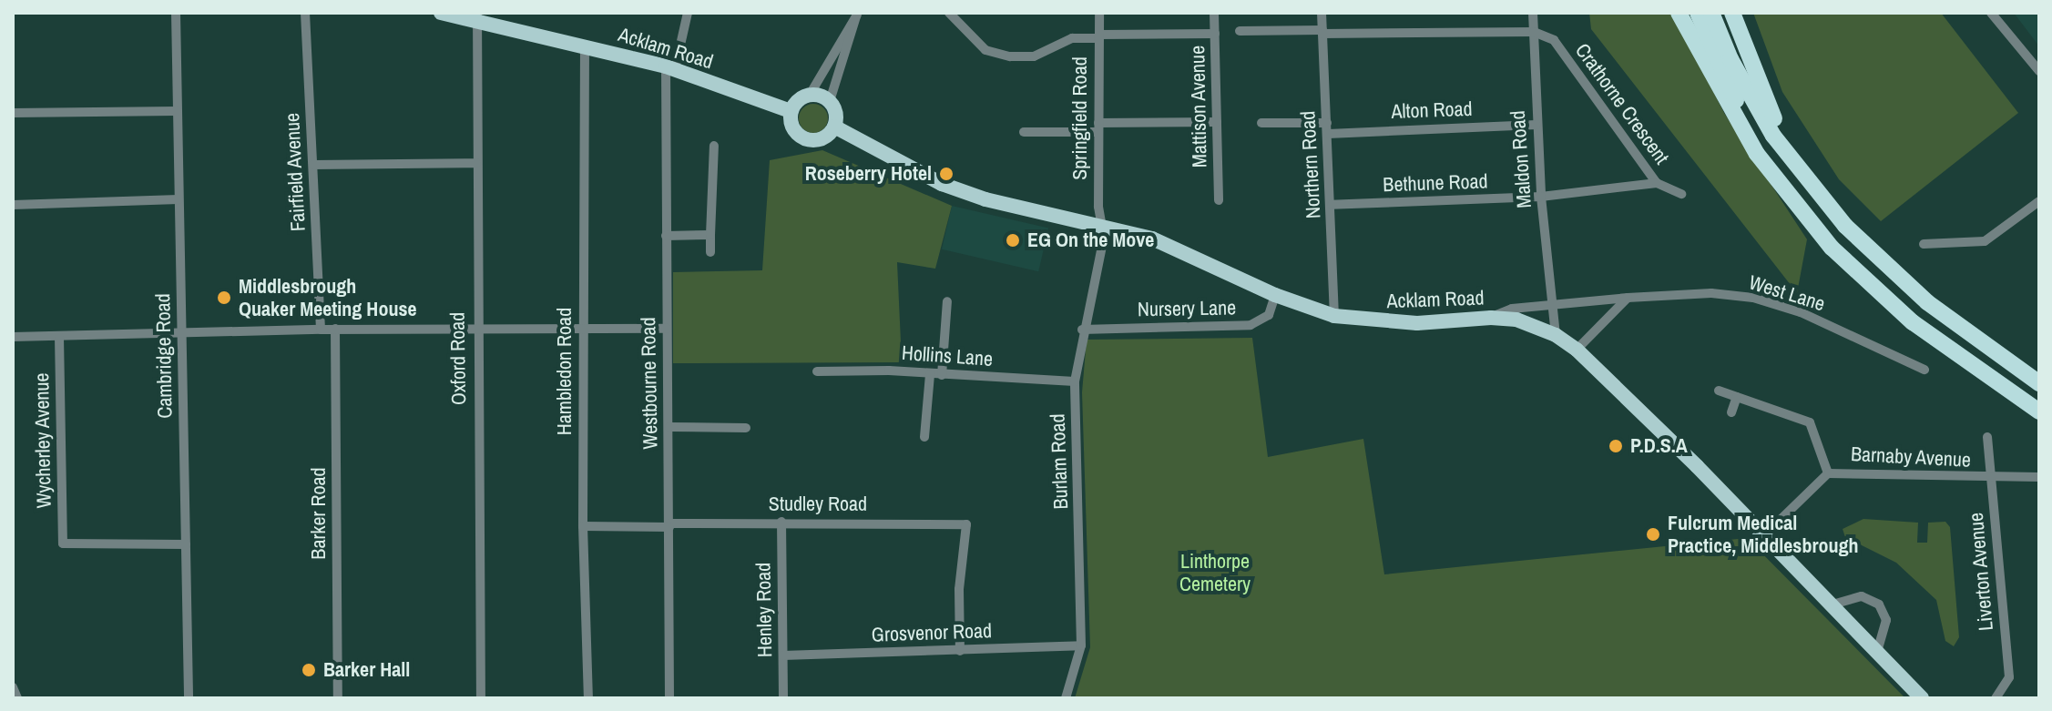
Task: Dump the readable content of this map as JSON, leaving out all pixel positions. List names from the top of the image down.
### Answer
{
  "streets": {
    "main road": ["Acklam Road"],
    "street": [
      "Crathorne Crescent",
      "Mattison Avenue",
      "Alton Road",
      "Springfield Road",
      "Maldon Road",
      "Northern Road",
      "Fairfield Avenue",
      "Bethune Road",
      "West Lane",
      "Nursery Lane",
      "Cambridge Road",
      "Hollins Lane",
      "Oxford Road",
      "Hambledon Road",
      "Westbourne Road",
      "Wycherley Avenue",
      "Barnaby Avenue",
      "Burlam Road",
      "Studley Road",
      "Barker Road",
      "Liverton Avenue",
      "Henley Road",
      "Grosvenor Road"
    ]
  },
  "crossings": [
    ["Acklam Road", "Springfield Road"],
    ["Acklam Road", "Maldon Road"],
    ["Acklam Road", "Northern Road"],
    ["Acklam Road", "West Lane"],
    ["Acklam Road", "Nursery Lane"],
    ["Acklam Road", "Oxford Road"],
    ["Acklam Road", "Hambledon Road"],
    ["Acklam Road", "Westbourne Road"],
    ["Acklam Road", "Barnaby Avenue"],
    ["Acklam Road", "Burlam Road"],
    ["Crathorne Crescent", "Maldon Road"],
    ["Crathorne Crescent", "Bethune Road"],
    ["Alton Road", "Maldon Road"],
    ["Alton Road", "Northern Road"],
    ["Springfield Road", "Burlam Road"],
    ["Maldon Road", "Bethune Road"],
    ["Maldon Road", "West Lane"],
    ["Northern Road", "Bethune Road"],
    ["Nursery Lane", "Burlam Road"],
    ["Cambridge Road", "Wycherley Avenue"],
    ["Hollins Lane", "Burlam Road"],
    ["Hambledon Road", "Studley Road"],
    ["Westbourne Road", "Studley Road"],
    ["Barnaby Avenue", "Liverton Avenue"],
    ["Burlam Road", "Grosvenor Road"],
    ["Studley Road", "Henley Road"],
    ["Studley Road", "Grosvenor Road"],
    ["Henley Road", "Grosvenor Road"]
  ],
  "parks": ["Linthorpe Cemetery"],
  "places": [
    "Roseberry Hotel",
    "EG On the Move",
    "Middlesbrough Quaker Meeting House",
    "P.D.S.A",
    "Fulcrum Medical Practice, Middlesbrough",
    "Barker Hall"
  ]
}
